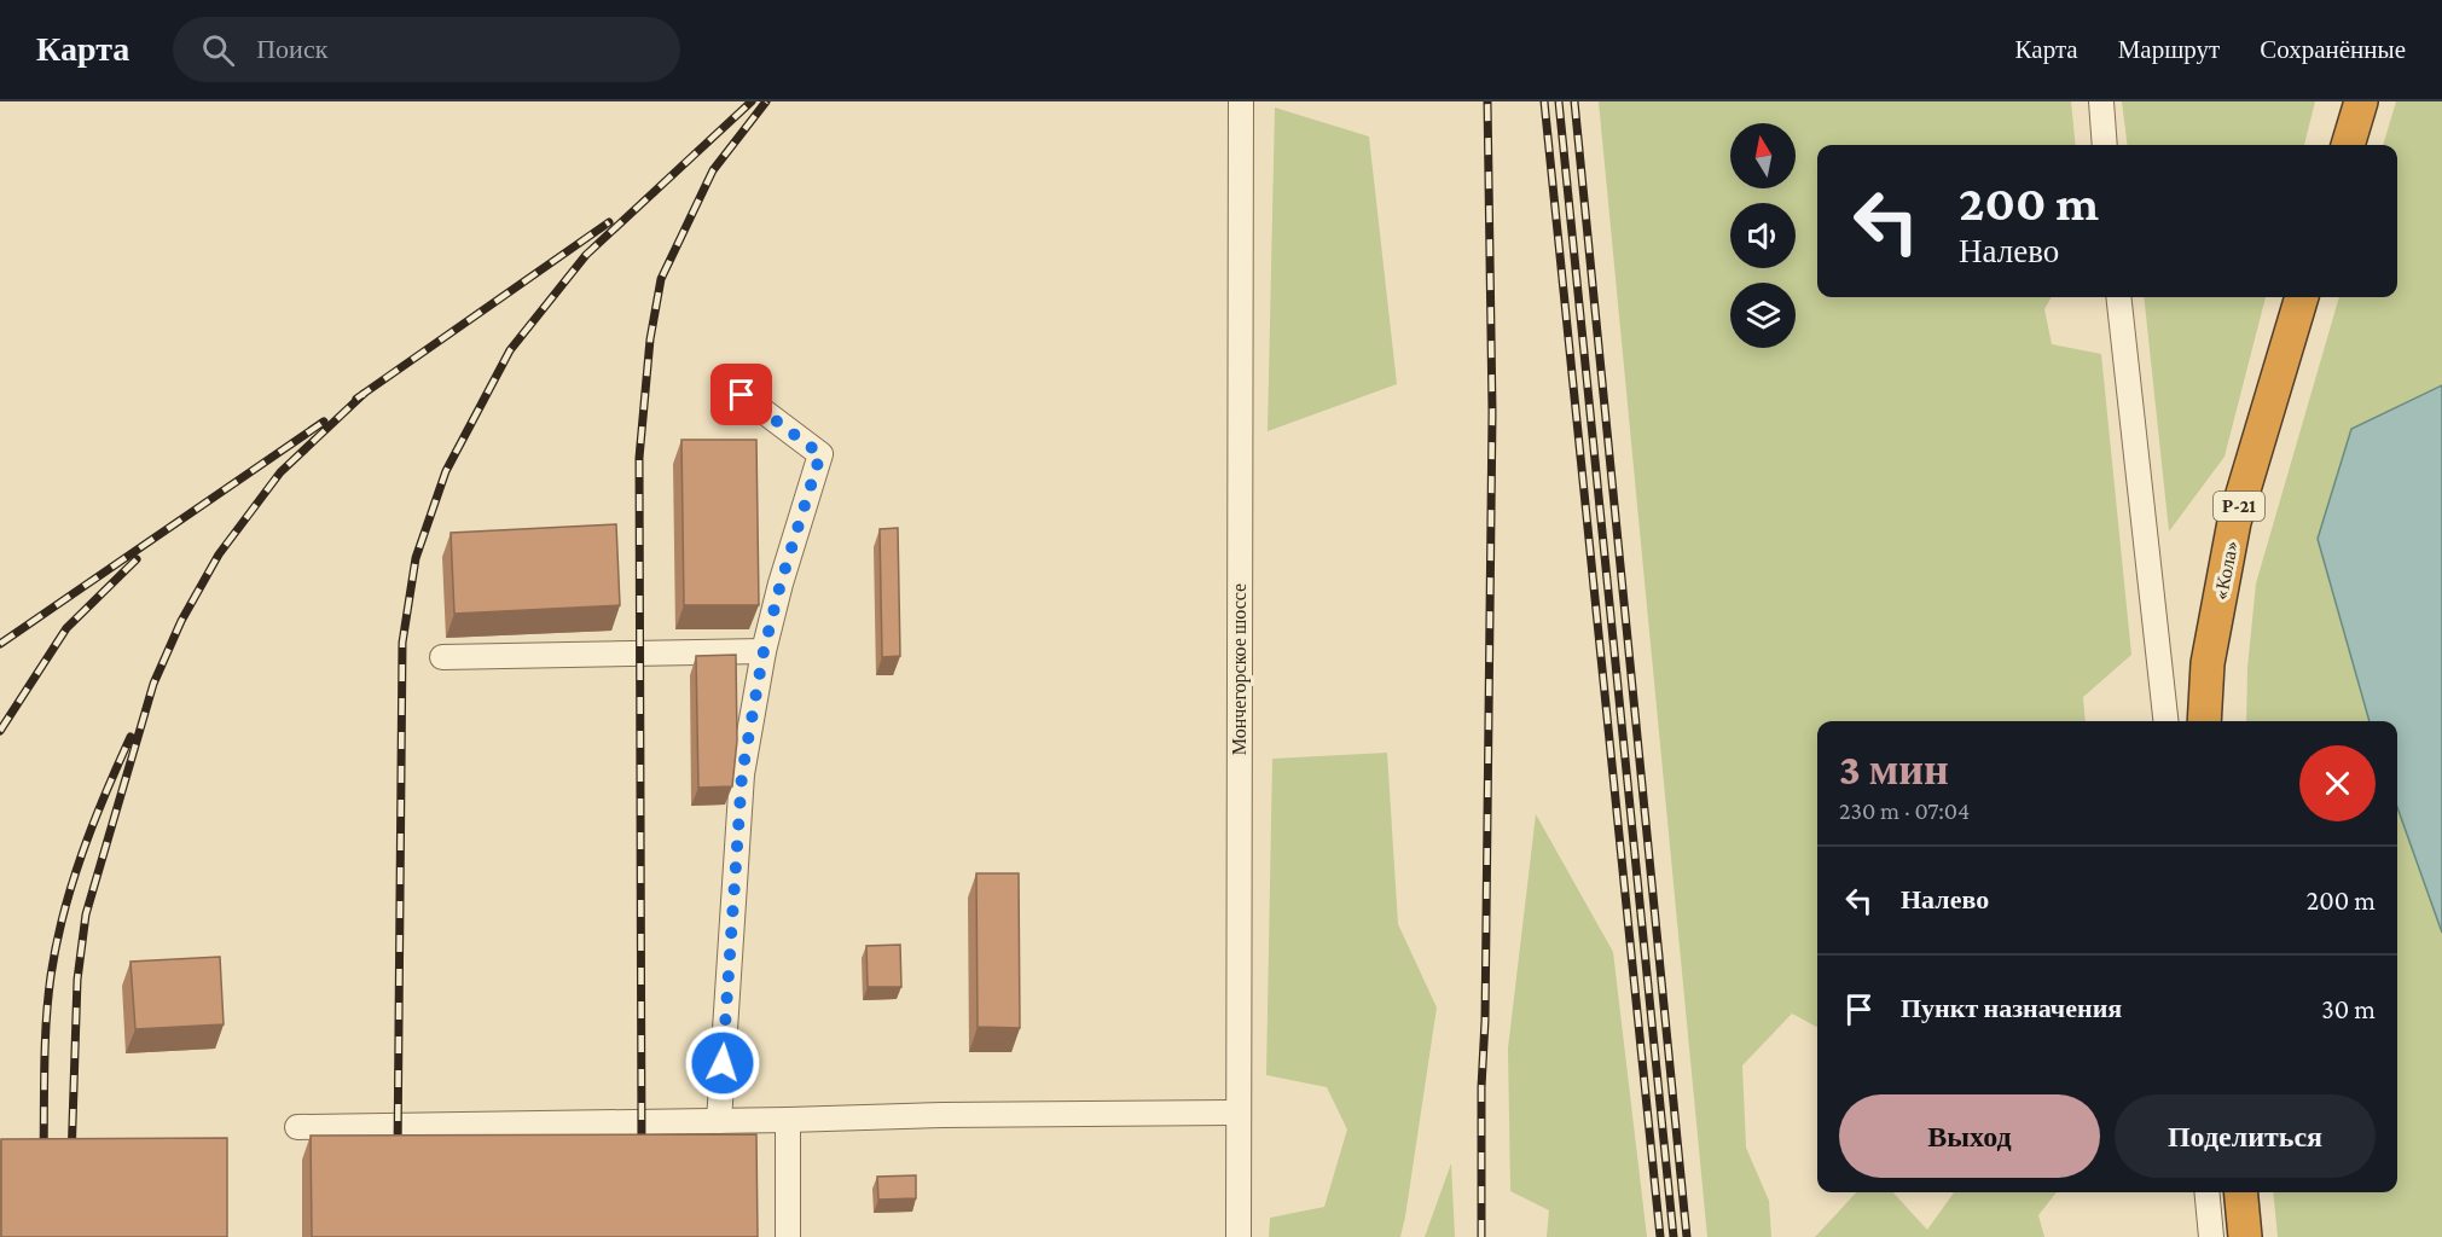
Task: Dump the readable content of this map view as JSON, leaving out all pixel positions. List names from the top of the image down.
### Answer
{
  "streets": {
    "highway": ["Р-21", "«Кола»"],
    "street": ["Мончегорское шоссе"]
  },
  "north": "top",
  "page": {
    "header": "Карта",
    "search": "Поиск",
    "nav": ["Карта", "Маршрут", "Сохранённые"],
    "turn": ["200 m", "Налево"],
    "heading": ["3 мин", "230 m · 07:04"],
    "list": [
      {
        "name": "Налево",
        "value": "200 m"
      },
      {
        "name": "Пункт назначения",
        "value": "30 m"
      }
    ],
    "buttons": ["Выход", "Поделиться"]
  }
}
